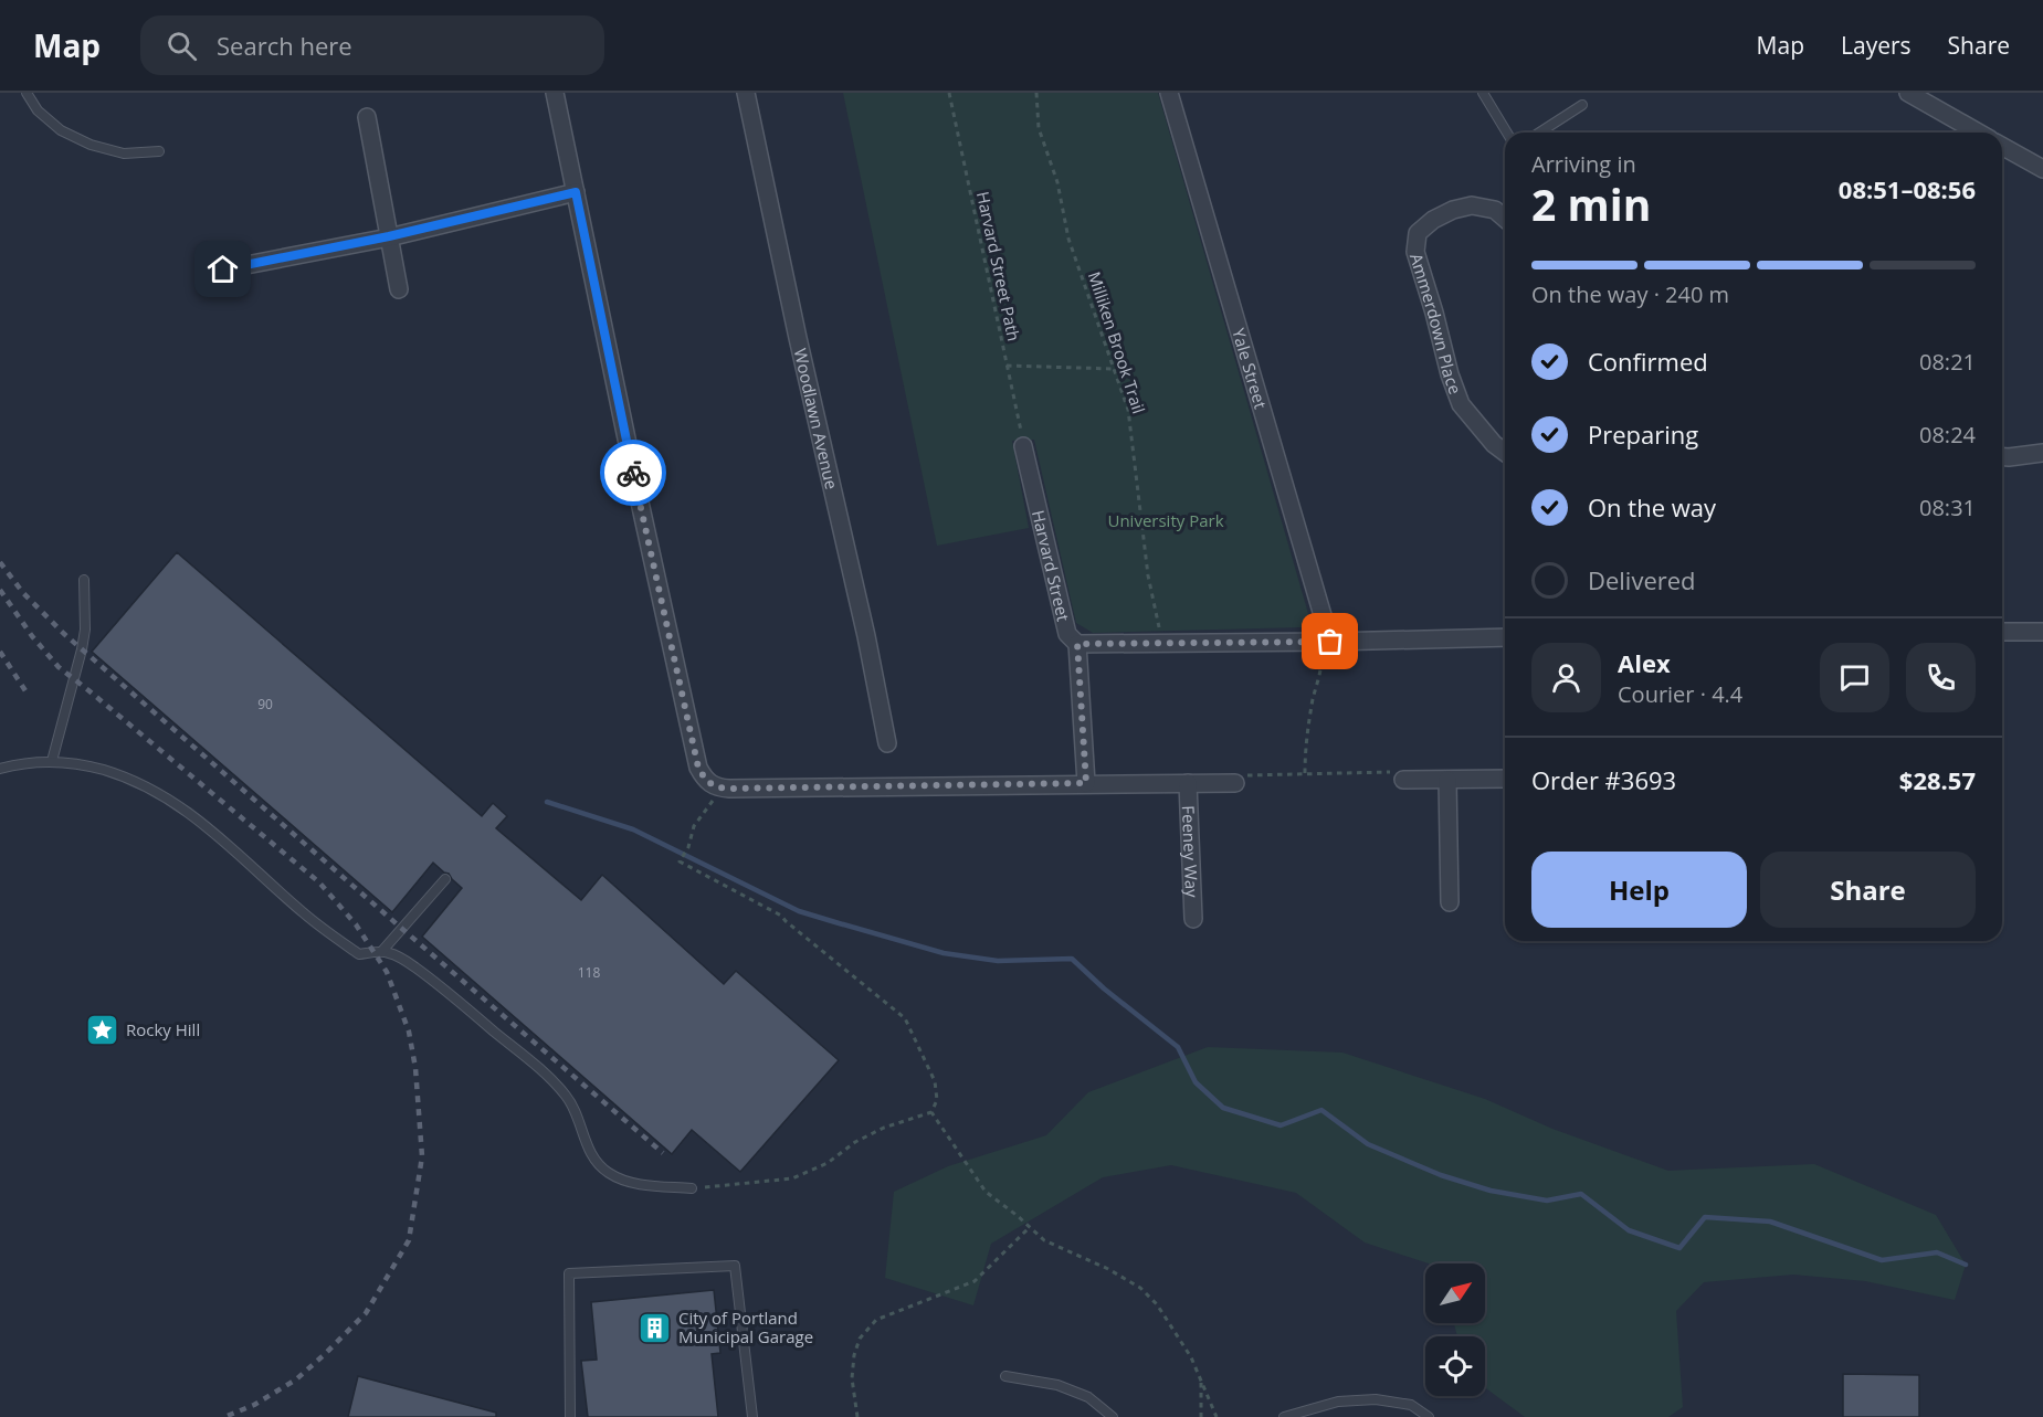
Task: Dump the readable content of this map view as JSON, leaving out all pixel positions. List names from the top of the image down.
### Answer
{
  "streets": {
    "street": [
      "Ammerdown Place",
      "Yale Street",
      "Woodlawn Avenue",
      "Harvard Street",
      "Feeney Way"
    ],
    "path": ["Harvard Street Path", "Milliken Brook Trail"]
  },
  "crossings": [
    ["Harvard Street Path", "Harvard Street"]
  ],
  "parks": ["University Park"],
  "places": {
    "place": ["Rocky Hill"],
    "building": ["City of Portland Municipal Garage"]
  },
  "house_numbers": ["90", "118"],
  "north": "top right",
  "page": {
    "header": "Map",
    "search": "Search here",
    "nav": ["Map", "Layers", "Share"],
    "heading": ["2 min", "Arriving in", "08:51–08:56"],
    "panel": [
      "Alex",
      "Courier · 4.4",
      "Order #3693",
      "$28.57"
    ],
    "bar": "On the way · 240 m",
    "list": [
      ["Confirmed", "08:21"],
      ["Preparing", "08:24"],
      ["On the way", "08:31"],
      "Delivered"
    ],
    "buttons": ["Help", "Share"]
  }
}
